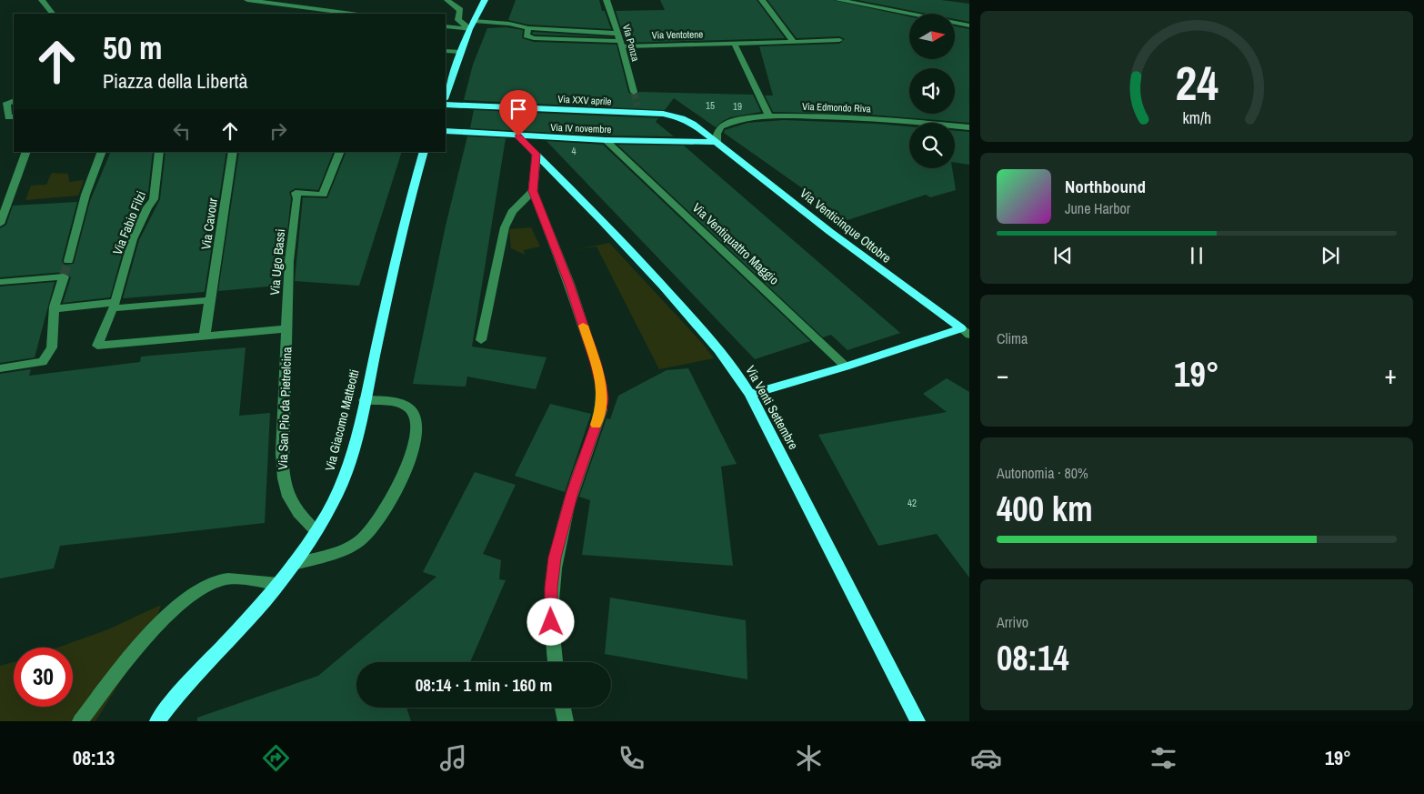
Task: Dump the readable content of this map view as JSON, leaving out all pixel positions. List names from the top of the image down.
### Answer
{
  "streets": {
    "main road": [
      "Via XXV aprile",
      "Via IV novembre",
      "Via Venticinque Ottobre",
      "Via Venti Settembre",
      "Via Giacomo Matteotti"
    ],
    "street": [
      "Via Ventotene",
      "Via Ponza",
      "Via Edmondo Riva",
      "Via Fabio Filzi",
      "Via Cavour",
      "Via Ventiquattro Maggio",
      "Via Ugo Bassi",
      "Via San Pio da Pietrelcina"
    ]
  },
  "crossings": [
    ["Via Ventotene", "Via Ponza"],
    ["Via XXV aprile", "Via Edmondo Riva"],
    ["Via XXV aprile", "Via IV novembre"],
    ["Via XXV aprile", "Via Venticinque Ottobre"],
    ["Via Edmondo Riva", "Via IV novembre"],
    ["Via Edmondo Riva", "Via Venticinque Ottobre"],
    ["Via IV novembre", "Via Venticinque Ottobre"],
    ["Via IV novembre", "Via Ventiquattro Maggio"],
    ["Via IV novembre", "Via Venti Settembre"],
    ["Via Ugo Bassi", "Via San Pio da Pietrelcina"],
    ["Via San Pio da Pietrelcina", "Via Giacomo Matteotti"]
  ],
  "house_numbers": [
    "15",
    "19",
    "4",
    "42"
  ],
  "north": "right",
  "page": {
    "turn": ["50 m", "Piazza della Libertà"],
    "song": ["Northbound", "June Harbor"],
    "tile": [
      "Clima",
      ["Autonomia · 80%", "400 km"],
      ["Arrivo", "08:14"]
    ],
    "heat": ["−", "19°", "+"],
    "limit": "30",
    "trip": "08:14 · 1 min · 160 m",
    "tabs": ["08:13", "19°"],
    "gauge": ["24", "km/h"]
  }
}
